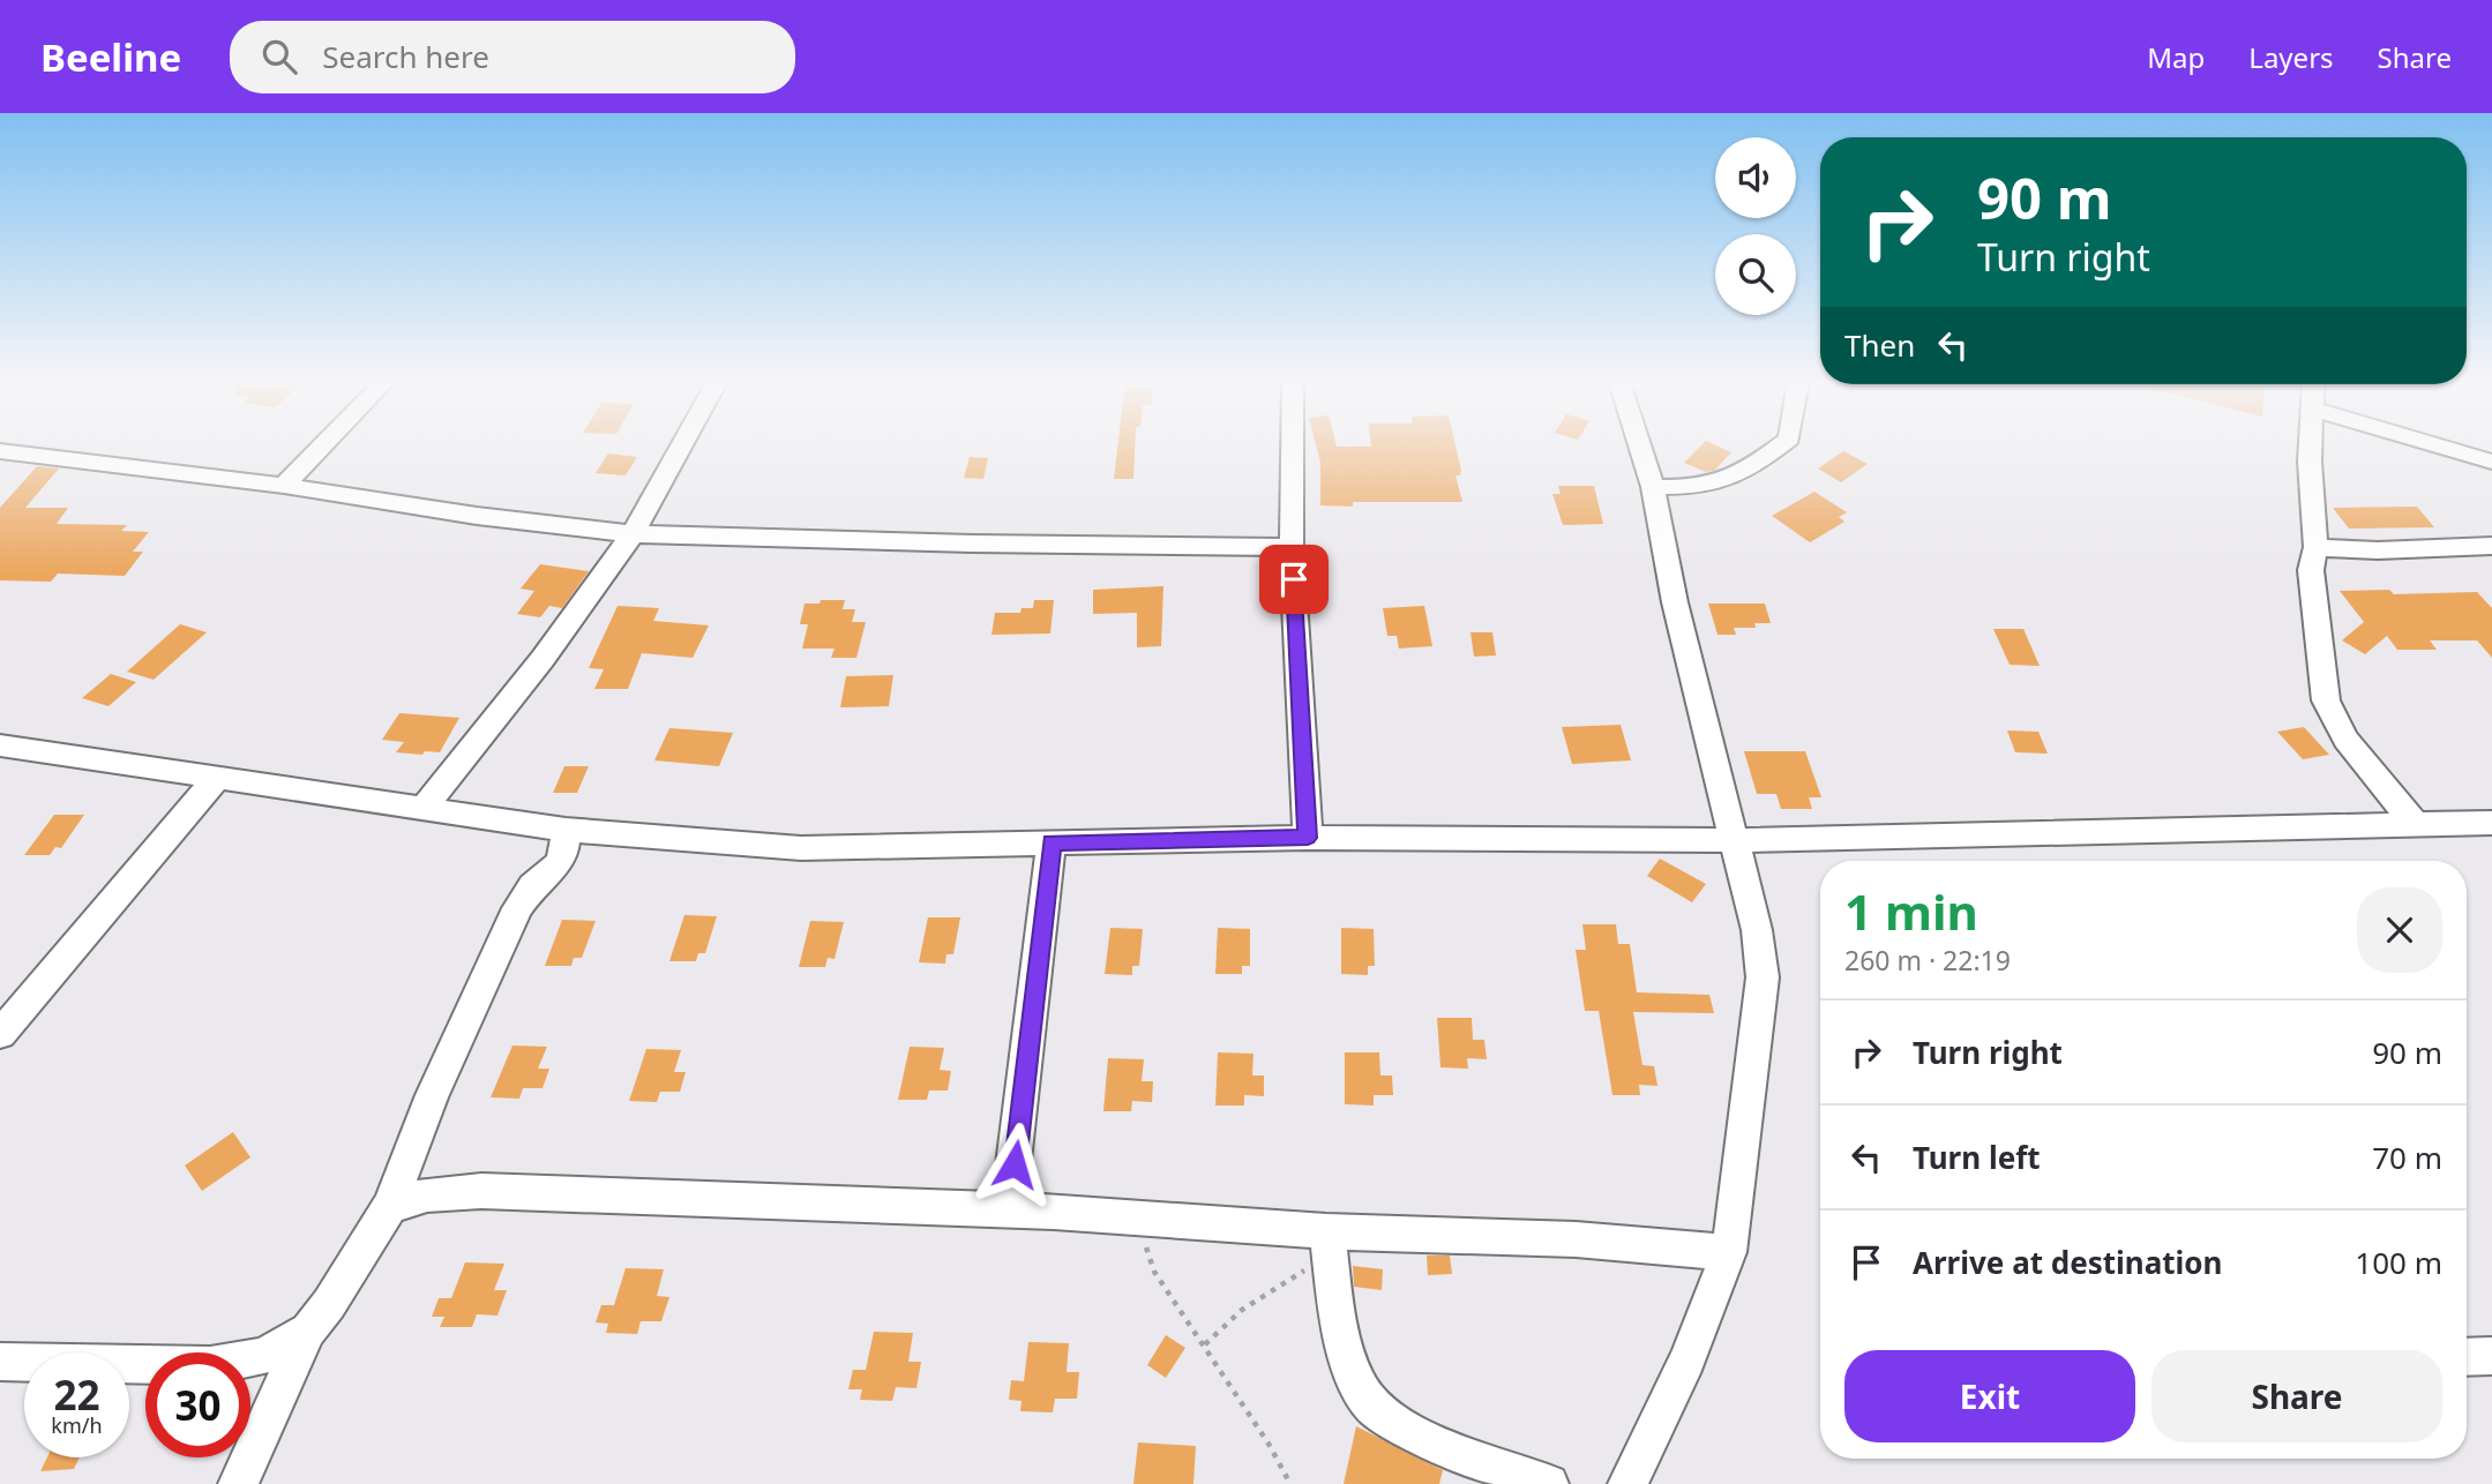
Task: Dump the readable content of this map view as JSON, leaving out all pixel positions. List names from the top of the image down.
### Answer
{
  "page": {
    "header": "Beeline",
    "search": "Search here",
    "nav": ["Map", "Layers", "Share"],
    "turn": ["90 m", "Turn right"],
    "then": "Then",
    "heading": ["1 min", "260 m · 22:19"],
    "list": [
      {
        "name": "Turn right",
        "value": "90 m"
      },
      {
        "name": "Turn left",
        "value": "70 m"
      },
      {
        "name": "Arrive at destination",
        "value": "100 m"
      }
    ],
    "buttons": ["Exit", "Share"],
    "speed": "22 km/h",
    "limit": "30"
  }
}
